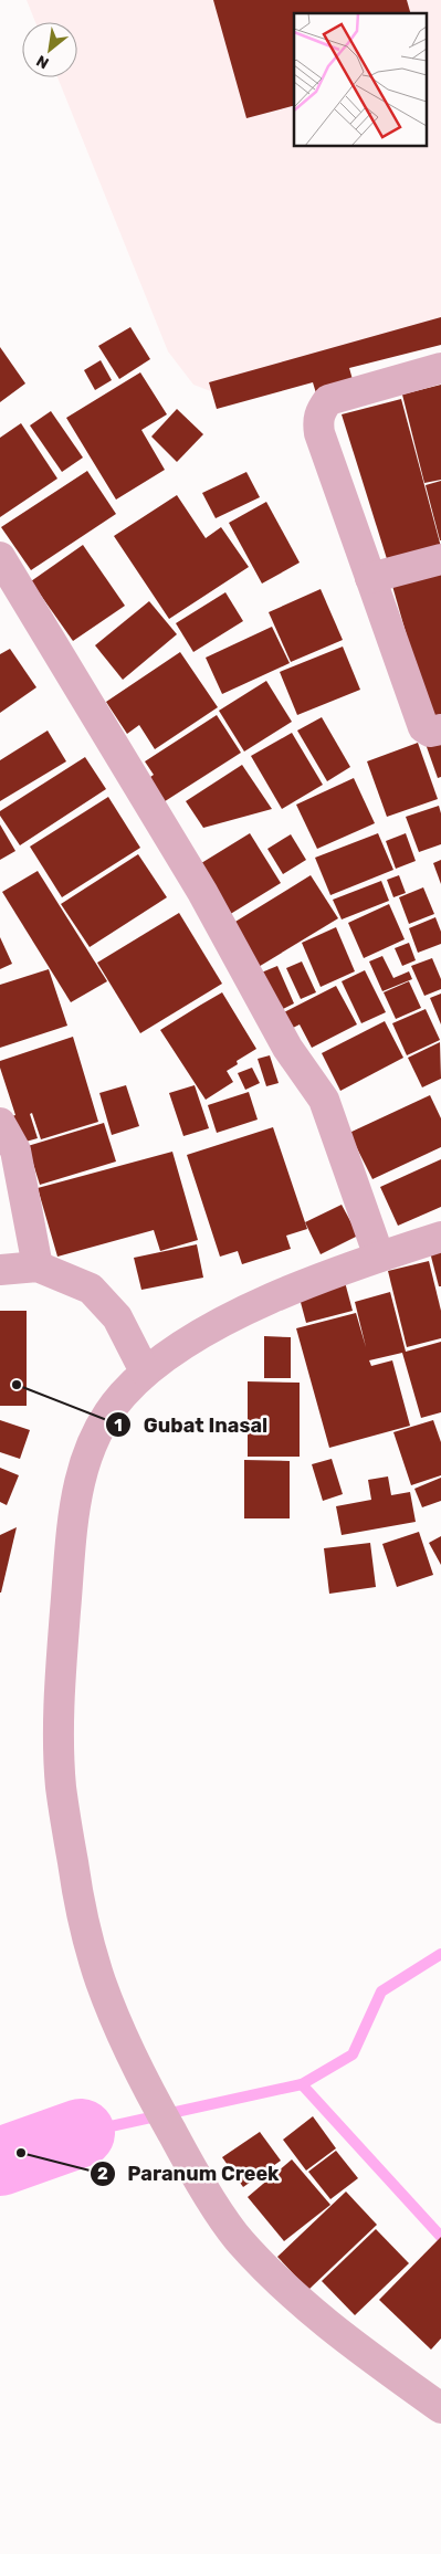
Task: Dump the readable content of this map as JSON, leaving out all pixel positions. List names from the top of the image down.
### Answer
{
  "places": ["Gubat Inasal", "Paranum Creek"],
  "north": "bottom left"
}
